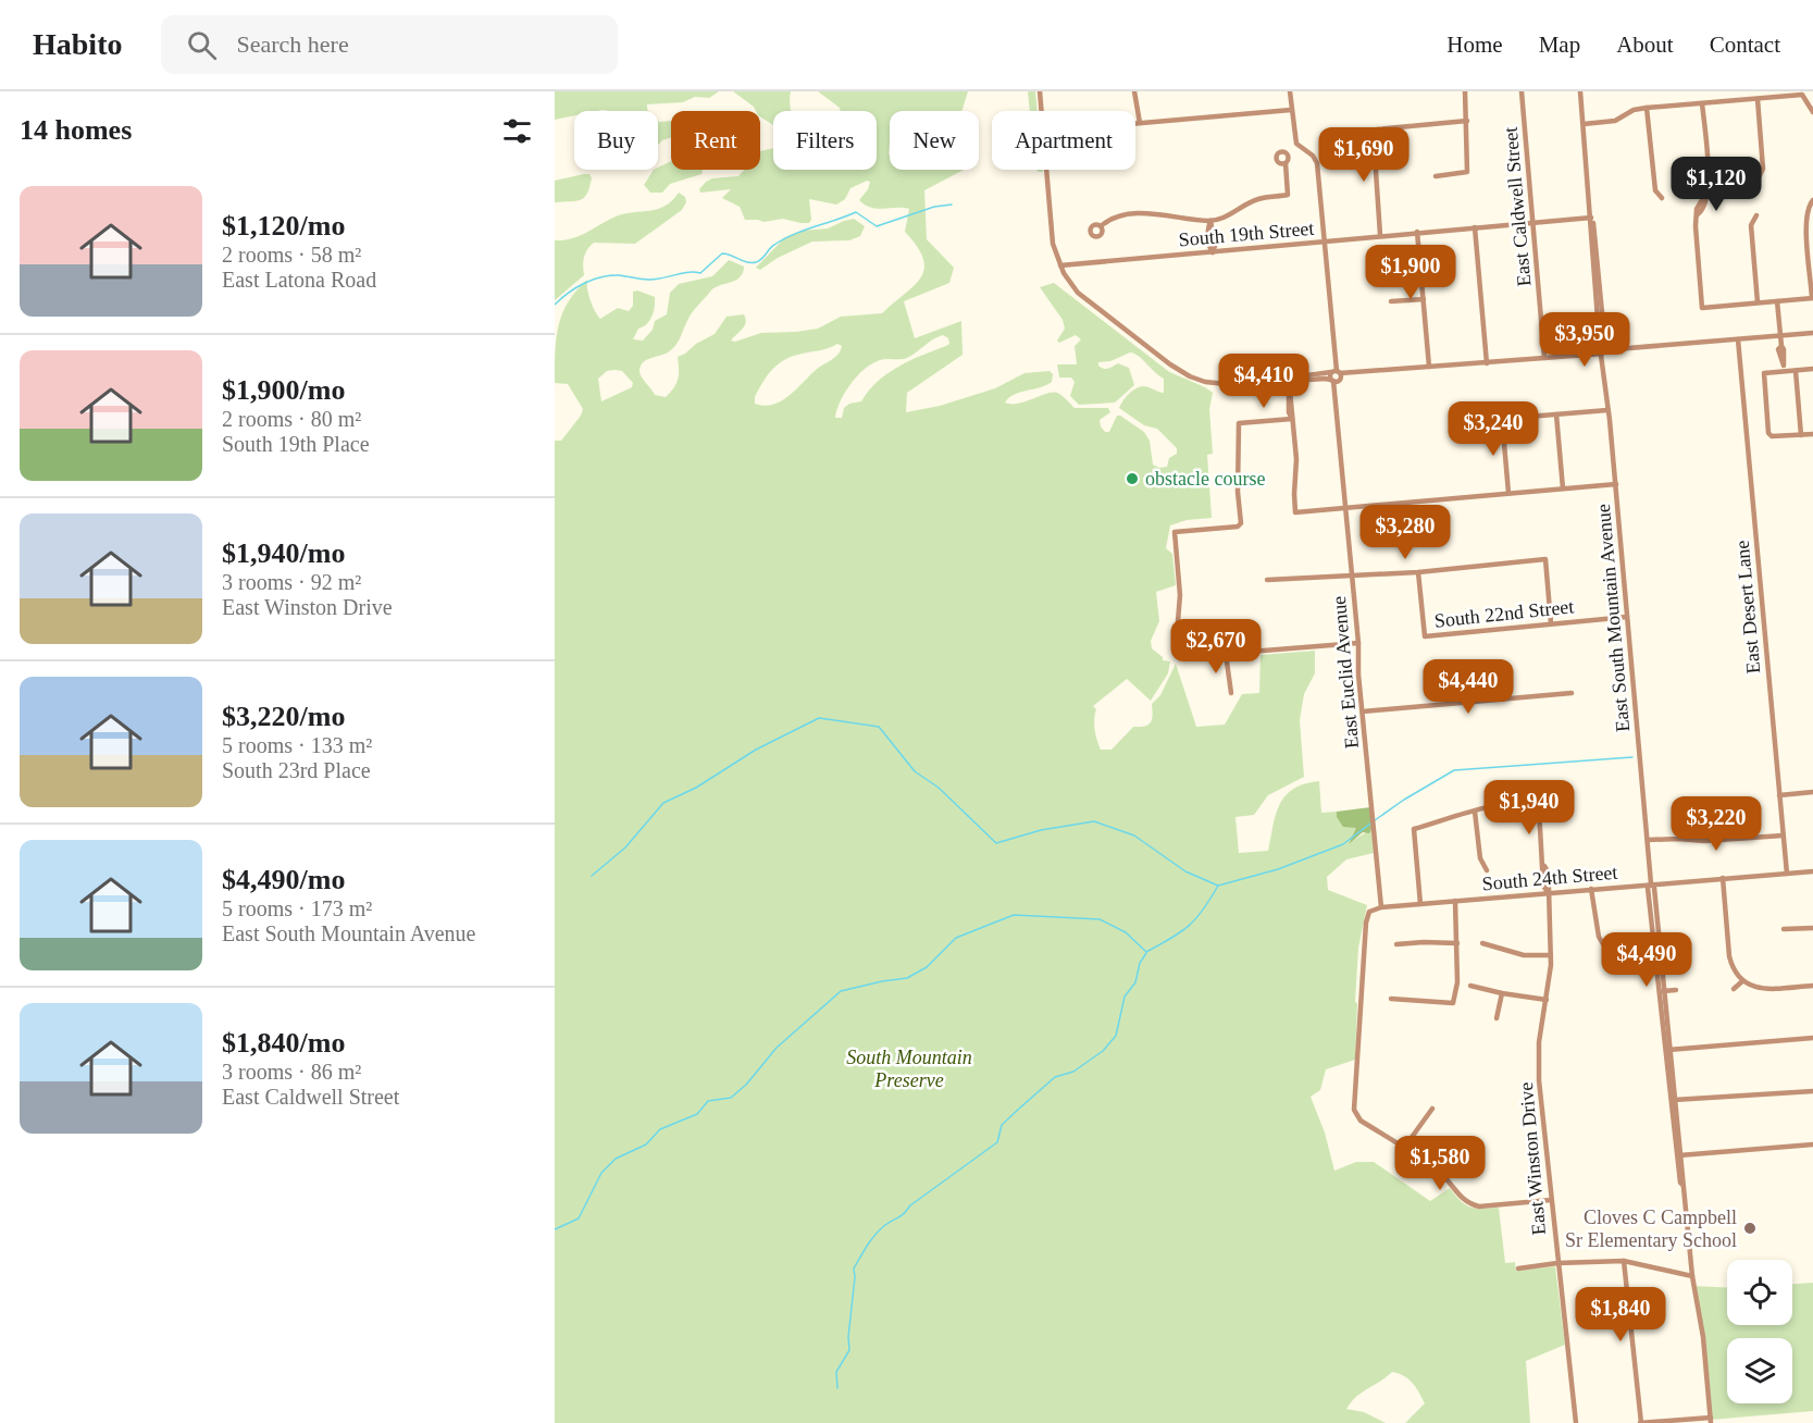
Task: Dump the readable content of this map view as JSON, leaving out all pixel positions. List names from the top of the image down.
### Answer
{
  "streets": {
    "street": [
      "East Caldwell Street",
      "South 19th Street",
      "East Desert Lane",
      "South 22nd Street",
      "East South Mountain Avenue",
      "East Euclid Avenue",
      "South 24th Street",
      "East Winston Drive"
    ]
  },
  "crossings": [
    ["East Caldwell Street", "South 19th Street"],
    ["South 19th Street", "East South Mountain Avenue"],
    ["South 19th Street", "East Euclid Avenue"],
    ["East Desert Lane", "South 24th Street"],
    ["South 22nd Street", "East South Mountain Avenue"],
    ["East South Mountain Avenue", "South 24th Street"],
    ["East Euclid Avenue", "South 24th Street"],
    ["South 24th Street", "East Winston Drive"]
  ],
  "parks": ["South Mountain Preserve"],
  "places": ["obstacle course", "Cloves C Campbell Sr Elementary School"],
  "page": {
    "header": "Habito",
    "search": "Search here",
    "nav": [
      "Home",
      "Map",
      "About",
      "Contact"
    ],
    "heading": "14 homes",
    "chip": [
      "Buy",
      "Rent",
      "Filters",
      "New",
      "Apartment"
    ],
    "price": [
      "$1,690",
      "$1,120",
      "$1,900",
      "$3,950",
      "$4,410",
      "$3,240",
      "$3,280",
      "$2,670",
      "$4,440",
      "$1,940",
      "$3,220",
      "$4,490",
      "$1,580",
      "$1,840"
    ],
    "list": [
      {
        "name": "$1,120/mo",
        "note": "2 rooms · 58 m² · East Latona Road"
      },
      {
        "name": "$1,900/mo",
        "note": "2 rooms · 80 m² · South 19th Place"
      },
      {
        "name": "$1,940/mo",
        "note": "3 rooms · 92 m² · East Winston Drive"
      },
      {
        "name": "$3,220/mo",
        "note": "5 rooms · 133 m² · South 23rd Place"
      },
      {
        "name": "$4,490/mo",
        "note": "5 rooms · 173 m² · East South Mountain Avenue"
      },
      {
        "name": "$1,840/mo",
        "note": "3 rooms · 86 m² · East Caldwell Street"
      }
    ]
  }
}
